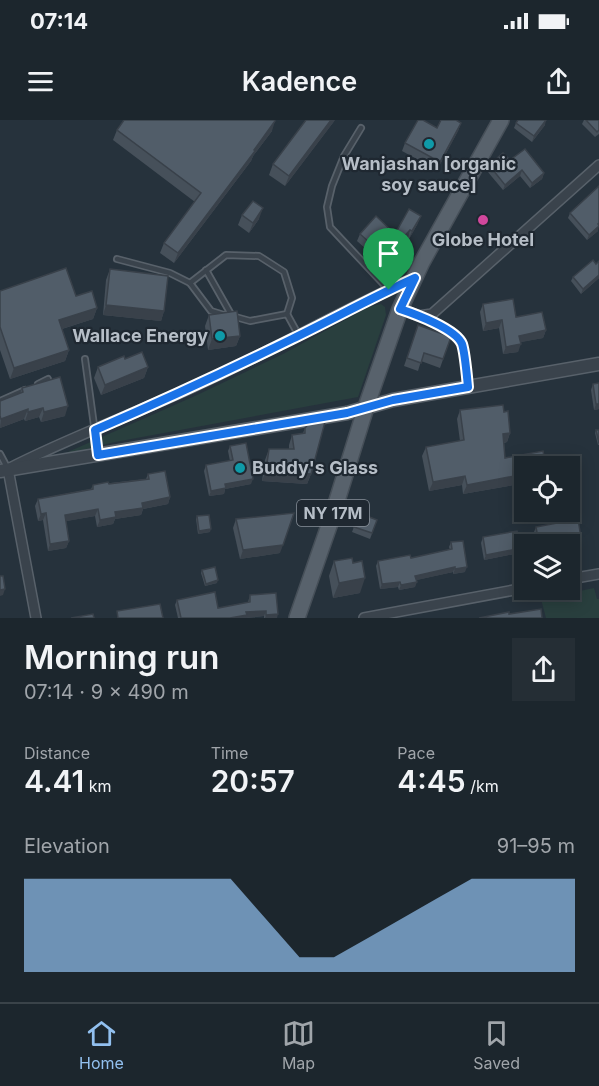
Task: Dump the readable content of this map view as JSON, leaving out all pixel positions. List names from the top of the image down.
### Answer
{
  "streets": {
    "main road": ["NY 17M"]
  },
  "places": [
    "Wanjashan [organic soy sauce]",
    "Globe Hotel",
    "Wallace Energy",
    "Buddy's Glass"
  ],
  "page": {
    "status": "07:14",
    "header": "Kadence",
    "heading": ["Morning run", "07:14 · 9 × 490 m"],
    "stats": [
      ["Distance", "4.41 km"],
      ["Time", "20:57"],
      ["Pace", "4:45 /km"]
    ],
    "chart": ["Elevation", "91–95 m"],
    "tabs": ["Home", "Map", "Saved"]
  }
}
